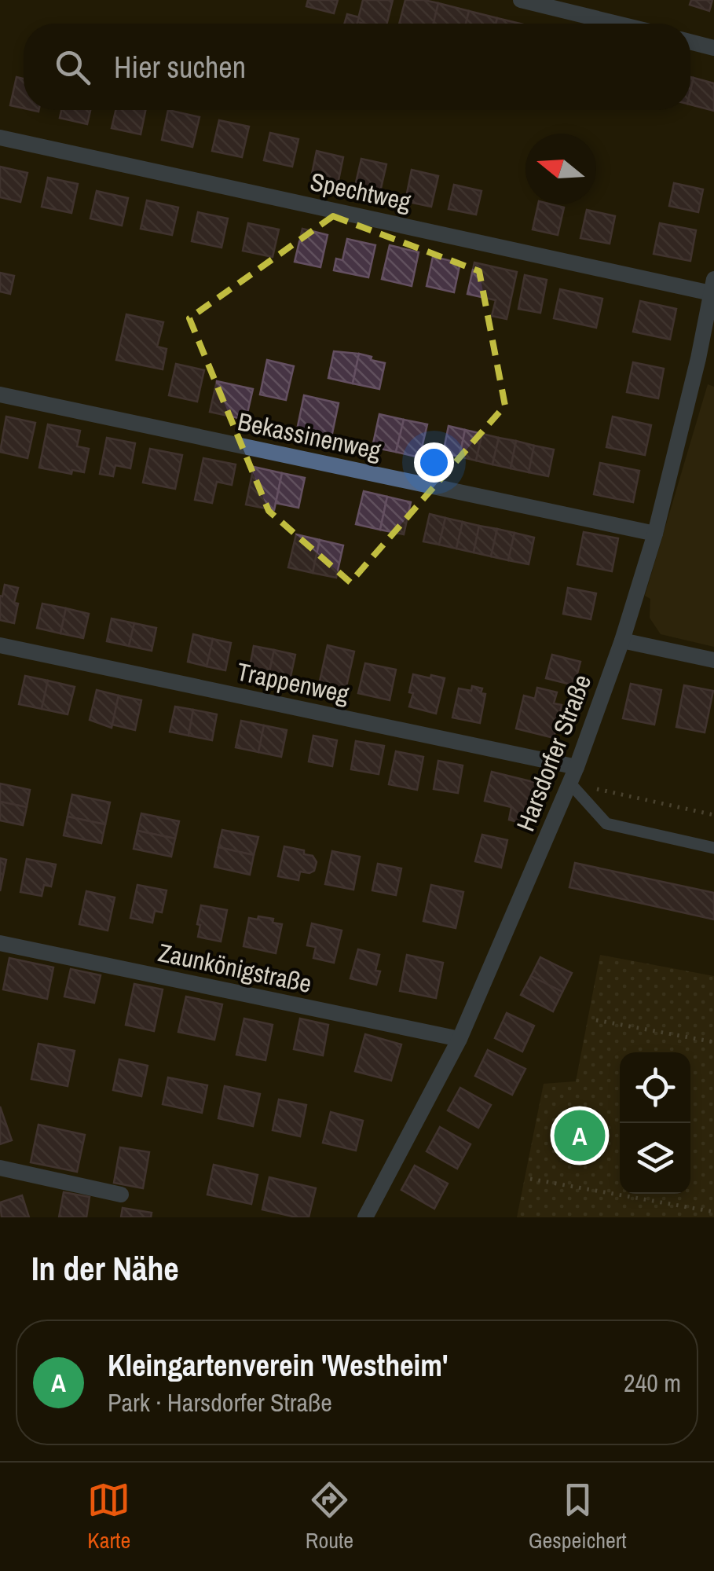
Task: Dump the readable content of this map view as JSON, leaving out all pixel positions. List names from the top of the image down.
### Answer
{
  "streets": {
    "street": [
      "Spechtweg",
      "Bekassinenweg",
      "Trappenweg",
      "Harsdorfer Straße",
      "Zaunkönigstraße"
    ]
  },
  "crossings": [
    ["Spechtweg", "Harsdorfer Straße"],
    ["Bekassinenweg", "Harsdorfer Straße"],
    ["Trappenweg", "Harsdorfer Straße"],
    ["Harsdorfer Straße", "Zaunkönigstraße"]
  ],
  "north": "left",
  "page": {
    "search": "Hier suchen",
    "pins": "A",
    "heading": "In der Nähe",
    "list": [
      {
        "mark": "A",
        "name": "Kleingartenverein 'Westheim'",
        "note": "Park · Harsdorfer Straße",
        "value": "240 m"
      }
    ],
    "nav": ["Karte", "Route", "Gespeichert"]
  }
}
